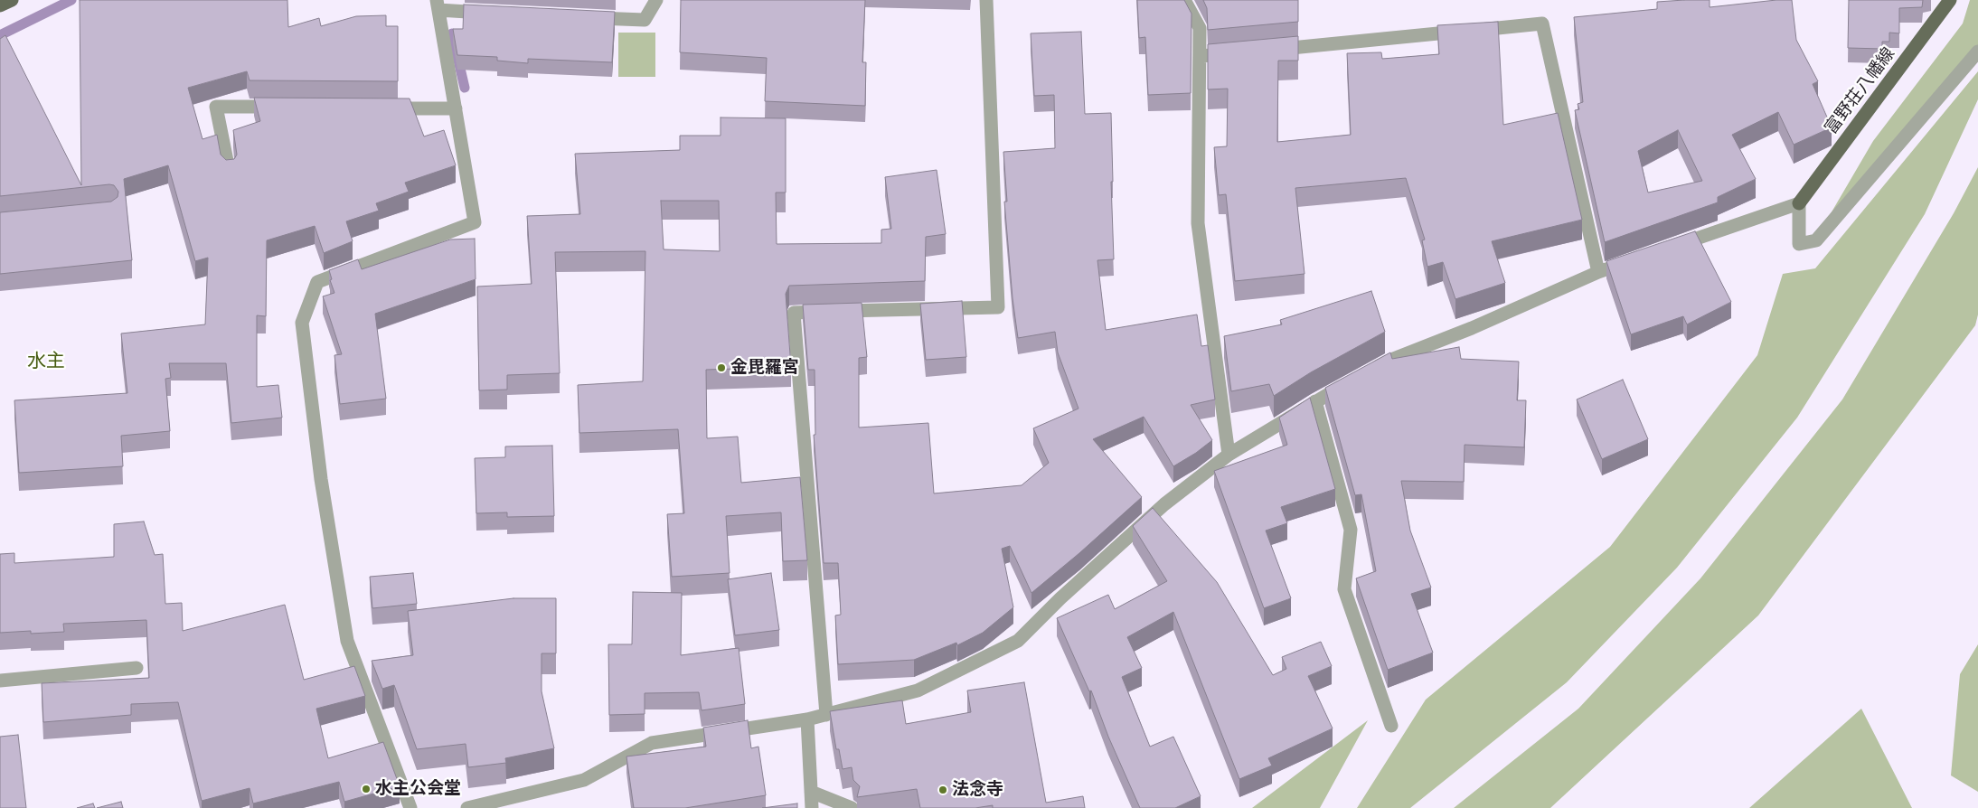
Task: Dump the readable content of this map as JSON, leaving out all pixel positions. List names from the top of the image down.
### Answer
{
  "streets": {
    "main road": ["富野荘八幡線"]
  },
  "districts": ["水主"],
  "places": ["金毘羅宮", "水主公会堂", "法念寺"]
}
